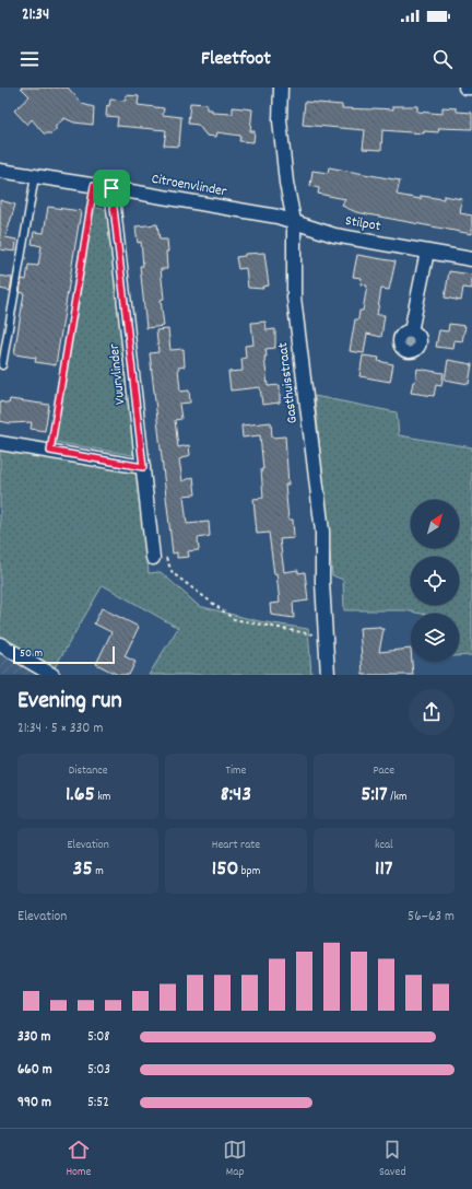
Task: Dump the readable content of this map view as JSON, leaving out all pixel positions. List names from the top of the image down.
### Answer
{
  "streets": {
    "street": [
      "Citroenvlinder",
      "Stilpot",
      "Vuurvlinder",
      "Gasthuisstraat"
    ]
  },
  "crossings": [
    ["Citroenvlinder", "Stilpot"],
    ["Citroenvlinder", "Vuurvlinder"],
    ["Citroenvlinder", "Gasthuisstraat"],
    ["Stilpot", "Gasthuisstraat"]
  ],
  "scale_bar": "50 m",
  "north": "top right",
  "page": {
    "status": "21:34",
    "header": "Fleetfoot",
    "scale": "50 m",
    "heading": ["Evening run", "21:34 · 5 × 330 m"],
    "stats": [
      ["Distance", "1.65 km"],
      ["Time", "8:43"],
      ["Pace", "5:17 /km"],
      ["Elevation", "35 m"],
      ["Heart rate", "150 bpm"],
      ["kcal", "117"]
    ],
    "chart": ["Elevation", "56–63 m"],
    "list": [
      {
        "name": "330 m",
        "note": "5:08"
      },
      {
        "name": "660 m",
        "note": "5:03"
      },
      {
        "name": "990 m",
        "note": "5:52"
      }
    ],
    "tabs": ["Home", "Map", "Saved"]
  }
}
